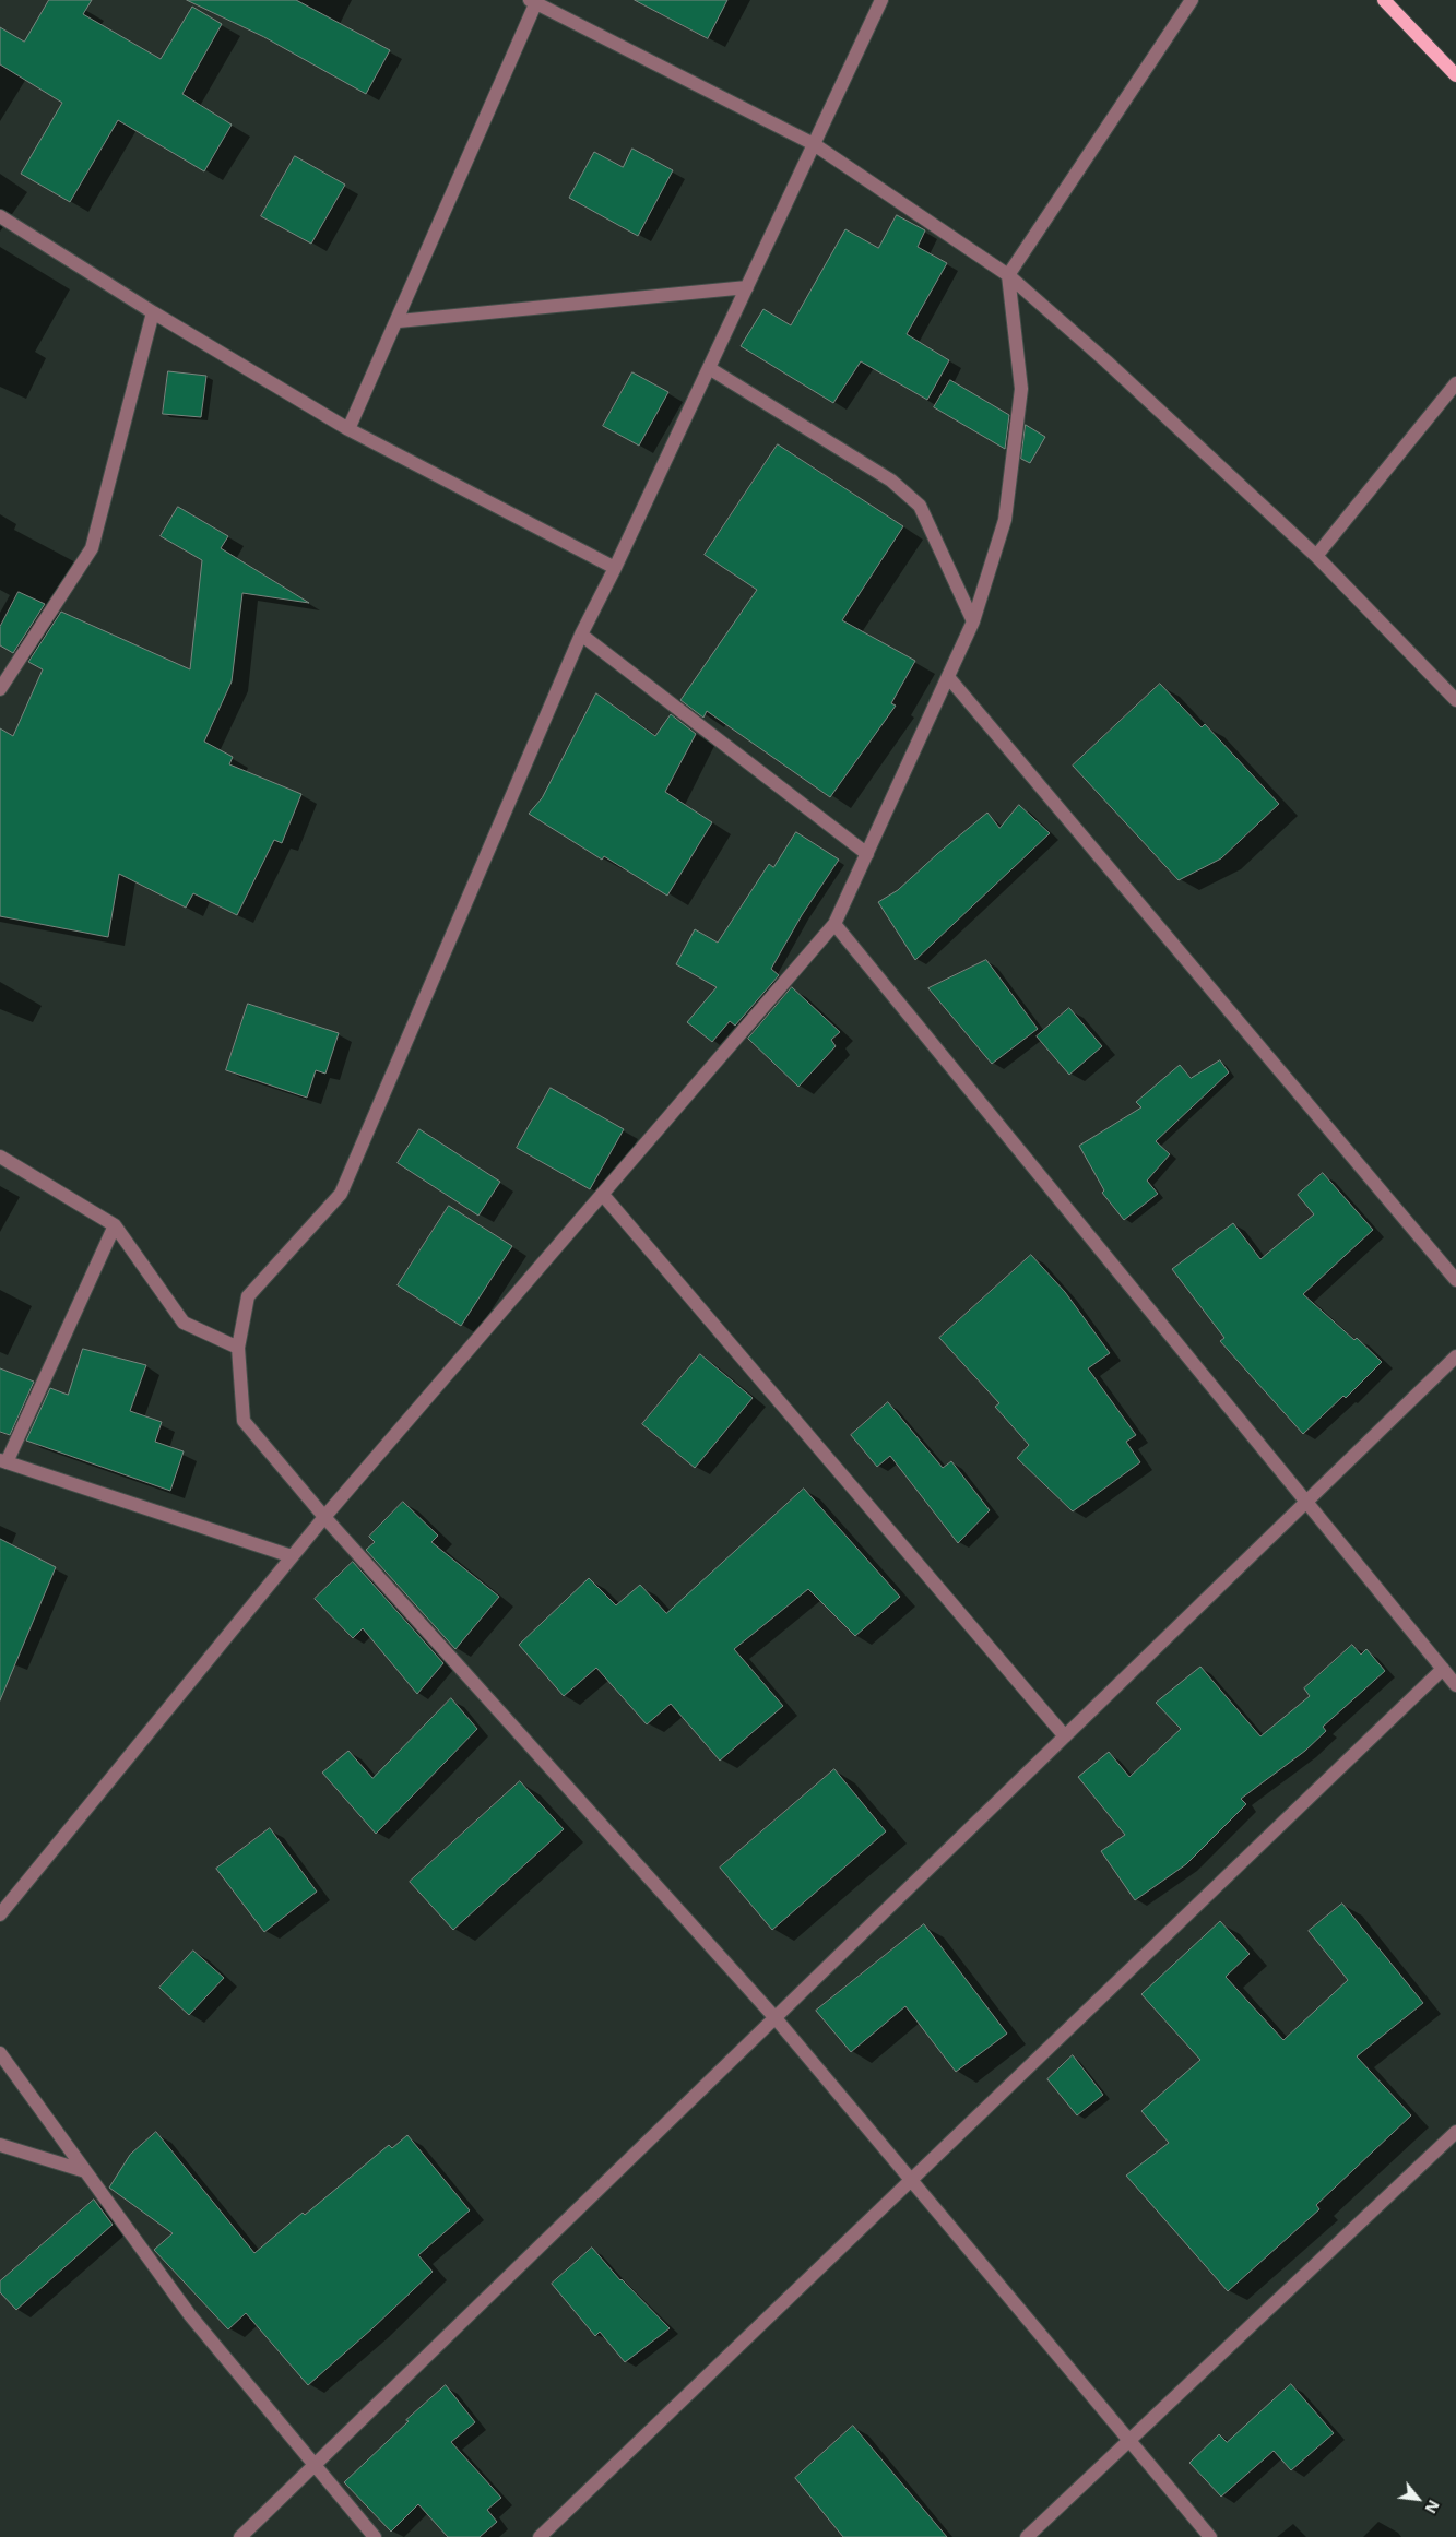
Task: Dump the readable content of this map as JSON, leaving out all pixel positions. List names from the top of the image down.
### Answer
{
  "north": "bottom right"
}
